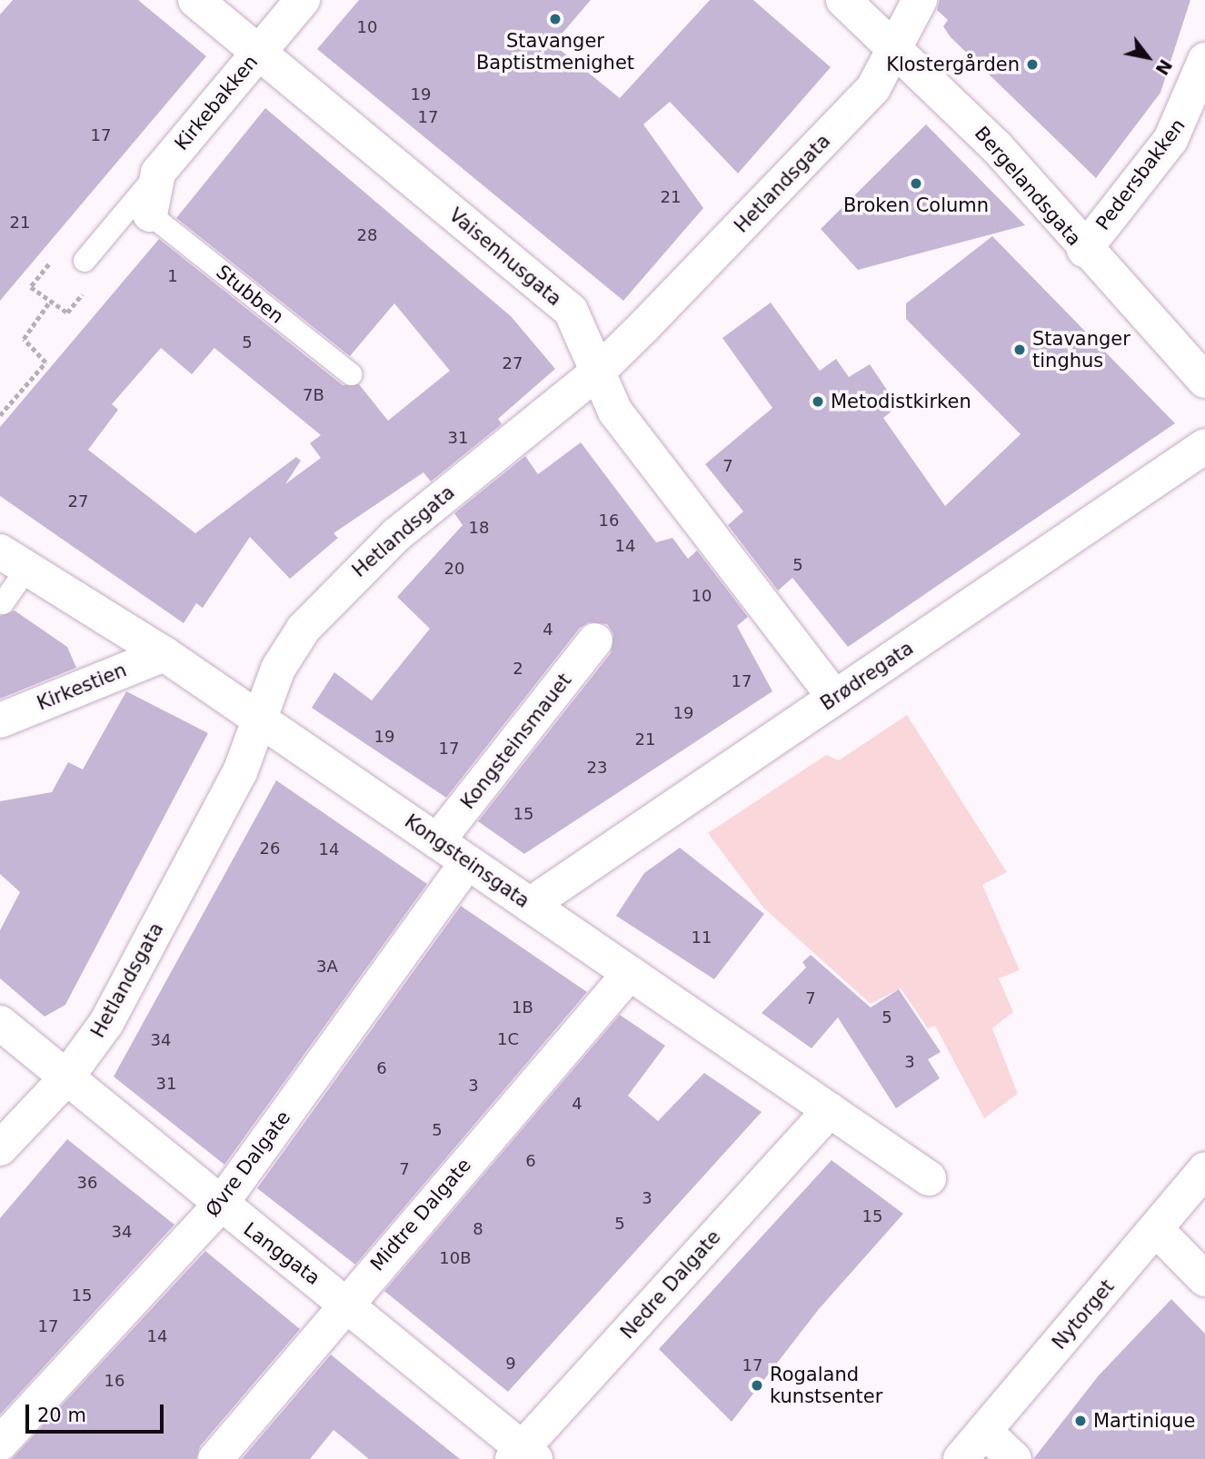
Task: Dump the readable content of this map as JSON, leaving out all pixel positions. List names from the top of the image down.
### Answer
{
  "streets": {
    "street": [
      "Kirkebakken",
      "Pedersbakken",
      "Hetlandsgata",
      "Bergelandsgata",
      "Vaisenhusgata",
      "Brødregata",
      "Kirkestien",
      "Kongsteinsmauet",
      "Kongsteinsgata",
      "Øvre Dalgate",
      "Midtre Dalgate",
      "Langgata",
      "Nedre Dalgate",
      "Nytorget"
    ],
    "lane": ["Stubben"]
  },
  "crossings": [
    ["Kirkebakken", "Vaisenhusgata"],
    ["Kirkebakken", "Stubben"],
    ["Pedersbakken", "Bergelandsgata"],
    ["Hetlandsgata", "Bergelandsgata"],
    ["Hetlandsgata", "Vaisenhusgata"],
    ["Hetlandsgata", "Kongsteinsgata"],
    ["Hetlandsgata", "Langgata"],
    ["Vaisenhusgata", "Brødregata"],
    ["Brødregata", "Kongsteinsgata"],
    ["Kirkestien", "Kongsteinsgata"],
    ["Kongsteinsmauet", "Kongsteinsgata"],
    ["Kongsteinsgata", "Øvre Dalgate"],
    ["Kongsteinsgata", "Midtre Dalgate"],
    ["Kongsteinsgata", "Nedre Dalgate"],
    ["Øvre Dalgate", "Langgata"],
    ["Midtre Dalgate", "Langgata"],
    ["Langgata", "Nedre Dalgate"]
  ],
  "places": [
    "Stavanger Baptistmenighet",
    "Klostergården",
    "Broken Column",
    "Stavanger tinghus",
    "Metodistkirken",
    "Rogaland kunstsenter",
    "Martinique"
  ],
  "house_numbers": [
    "10",
    "19",
    "17",
    "17",
    "21",
    "21",
    "28",
    "1",
    "5",
    "27",
    "7B",
    "31",
    "7",
    "27",
    "16",
    "18",
    "14",
    "5",
    "20",
    "10",
    "4",
    "2",
    "17",
    "19",
    "19",
    "21",
    "17",
    "23",
    "15",
    "26",
    "14",
    "11",
    "3A",
    "7",
    "1B",
    "5",
    "1C",
    "34",
    "3",
    "6",
    "31",
    "3",
    "4",
    "5",
    "6",
    "7",
    "36",
    "3",
    "15",
    "5",
    "8",
    "34",
    "10B",
    "15",
    "17",
    "14",
    "9",
    "17",
    "16"
  ],
  "scale_bar": "20 m",
  "north": "bottom right"
}
